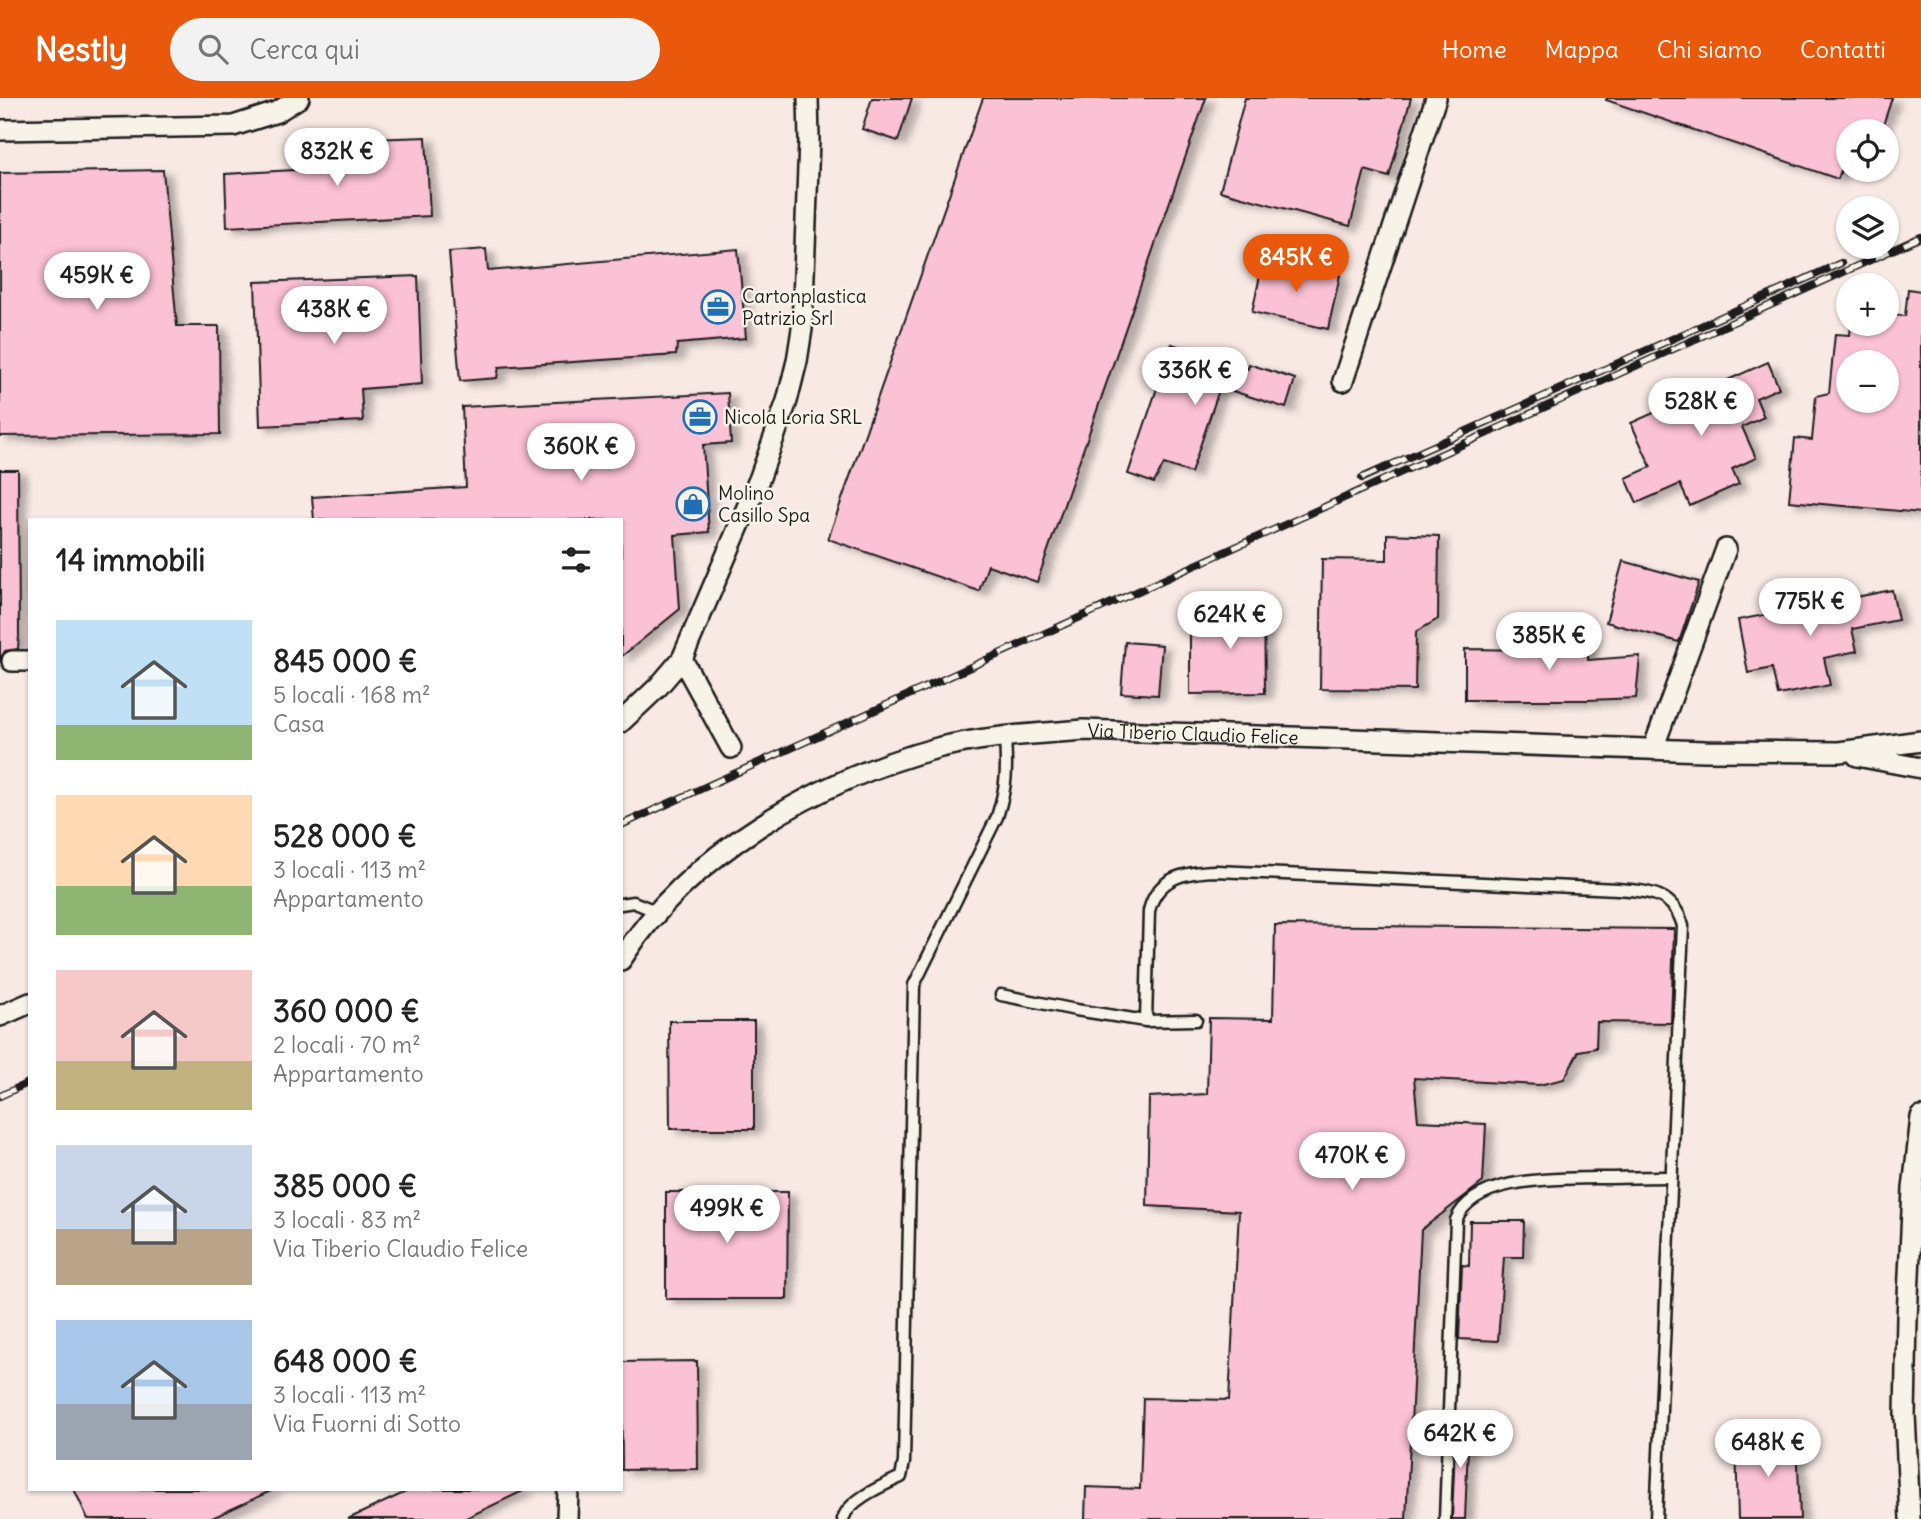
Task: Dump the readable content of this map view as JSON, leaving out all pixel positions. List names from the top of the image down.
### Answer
{
  "streets": {
    "street": ["Via Tiberio Claudio Felice"]
  },
  "places": {
    "office": ["Cartonplastica Patrizio Srl", "Nicola Loria SRL"],
    "shop": ["Molino Casillo Spa"]
  },
  "page": {
    "header": "Nestly",
    "search": "Cerca qui",
    "nav": [
      "Home",
      "Mappa",
      "Chi siamo",
      "Contatti"
    ],
    "map_buttons": ["+", "−"],
    "price": [
      "832K €",
      "845K €",
      "459K €",
      "438K €",
      "336K €",
      "528K €",
      "360K €",
      "775K €",
      "624K €",
      "385K €",
      "470K €",
      "499K €",
      "642K €",
      "648K €"
    ],
    "heading": "14 immobili",
    "list": [
      {
        "name": "845 000 €",
        "note": "5 locali · 168 m² · Casa"
      },
      {
        "name": "528 000 €",
        "note": "3 locali · 113 m² · Appartamento"
      },
      {
        "name": "360 000 €",
        "note": "2 locali · 70 m² · Appartamento"
      },
      {
        "name": "385 000 €",
        "note": "3 locali · 83 m² · Via Tiberio Claudio Felice"
      },
      {
        "name": "648 000 €",
        "note": "3 locali · 113 m² · Via Fuorni di Sotto"
      }
    ]
  }
}
